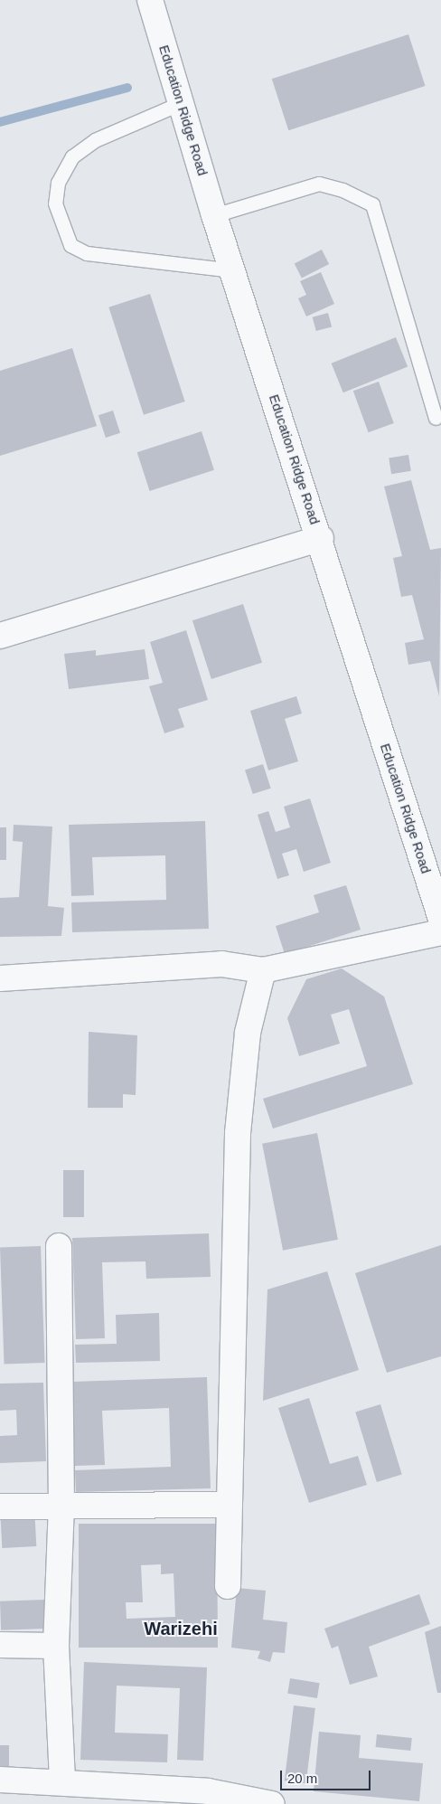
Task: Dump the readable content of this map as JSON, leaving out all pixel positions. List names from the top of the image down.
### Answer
{
  "streets": {
    "street": ["Education Ridge Road"]
  },
  "districts": ["Warizehi"],
  "scale_bar": "20 m"
}
